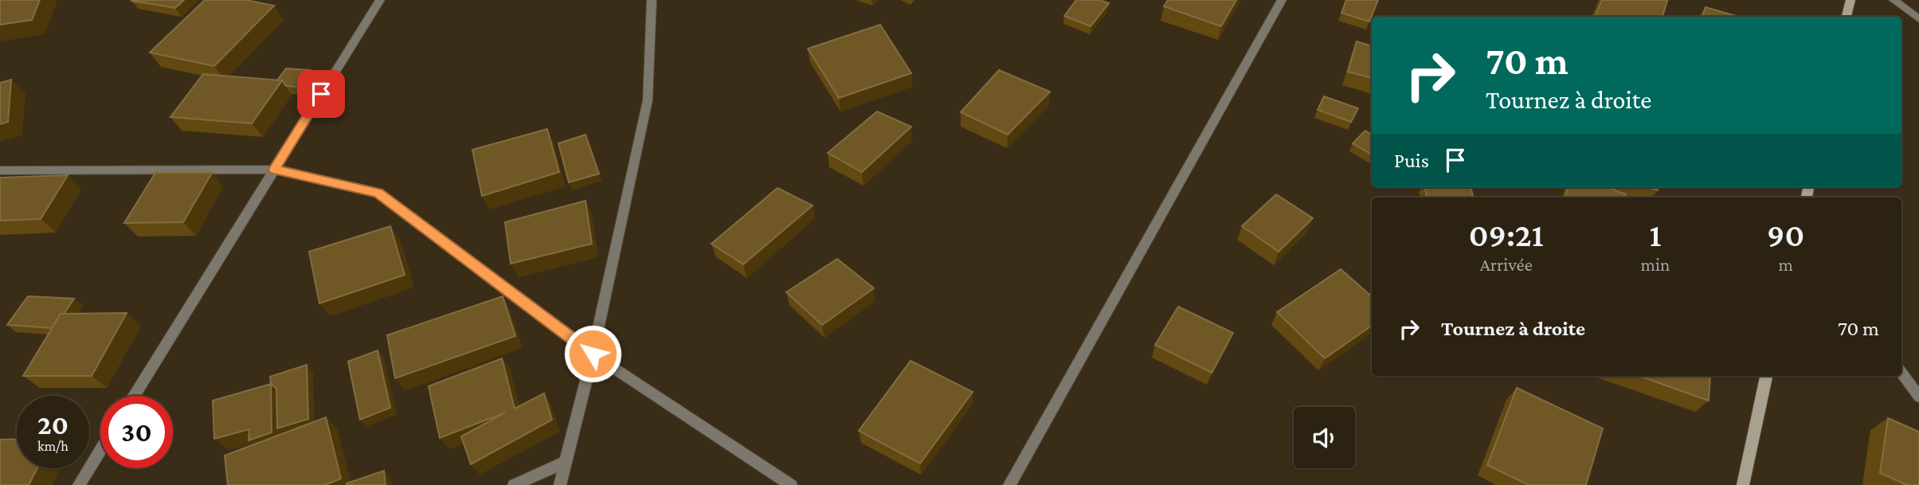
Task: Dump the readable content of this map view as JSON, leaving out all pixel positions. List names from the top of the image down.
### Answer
{
  "page": {
    "turn": ["70 m", "Tournez à droite"],
    "then": "Puis",
    "eta": [
      "09:21",
      "Arrivée",
      "1",
      "min",
      "90",
      "m"
    ],
    "list": [
      {
        "name": "Tournez à droite",
        "value": "70 m"
      }
    ],
    "speed": "20 km/h",
    "limit": "30"
  }
}
